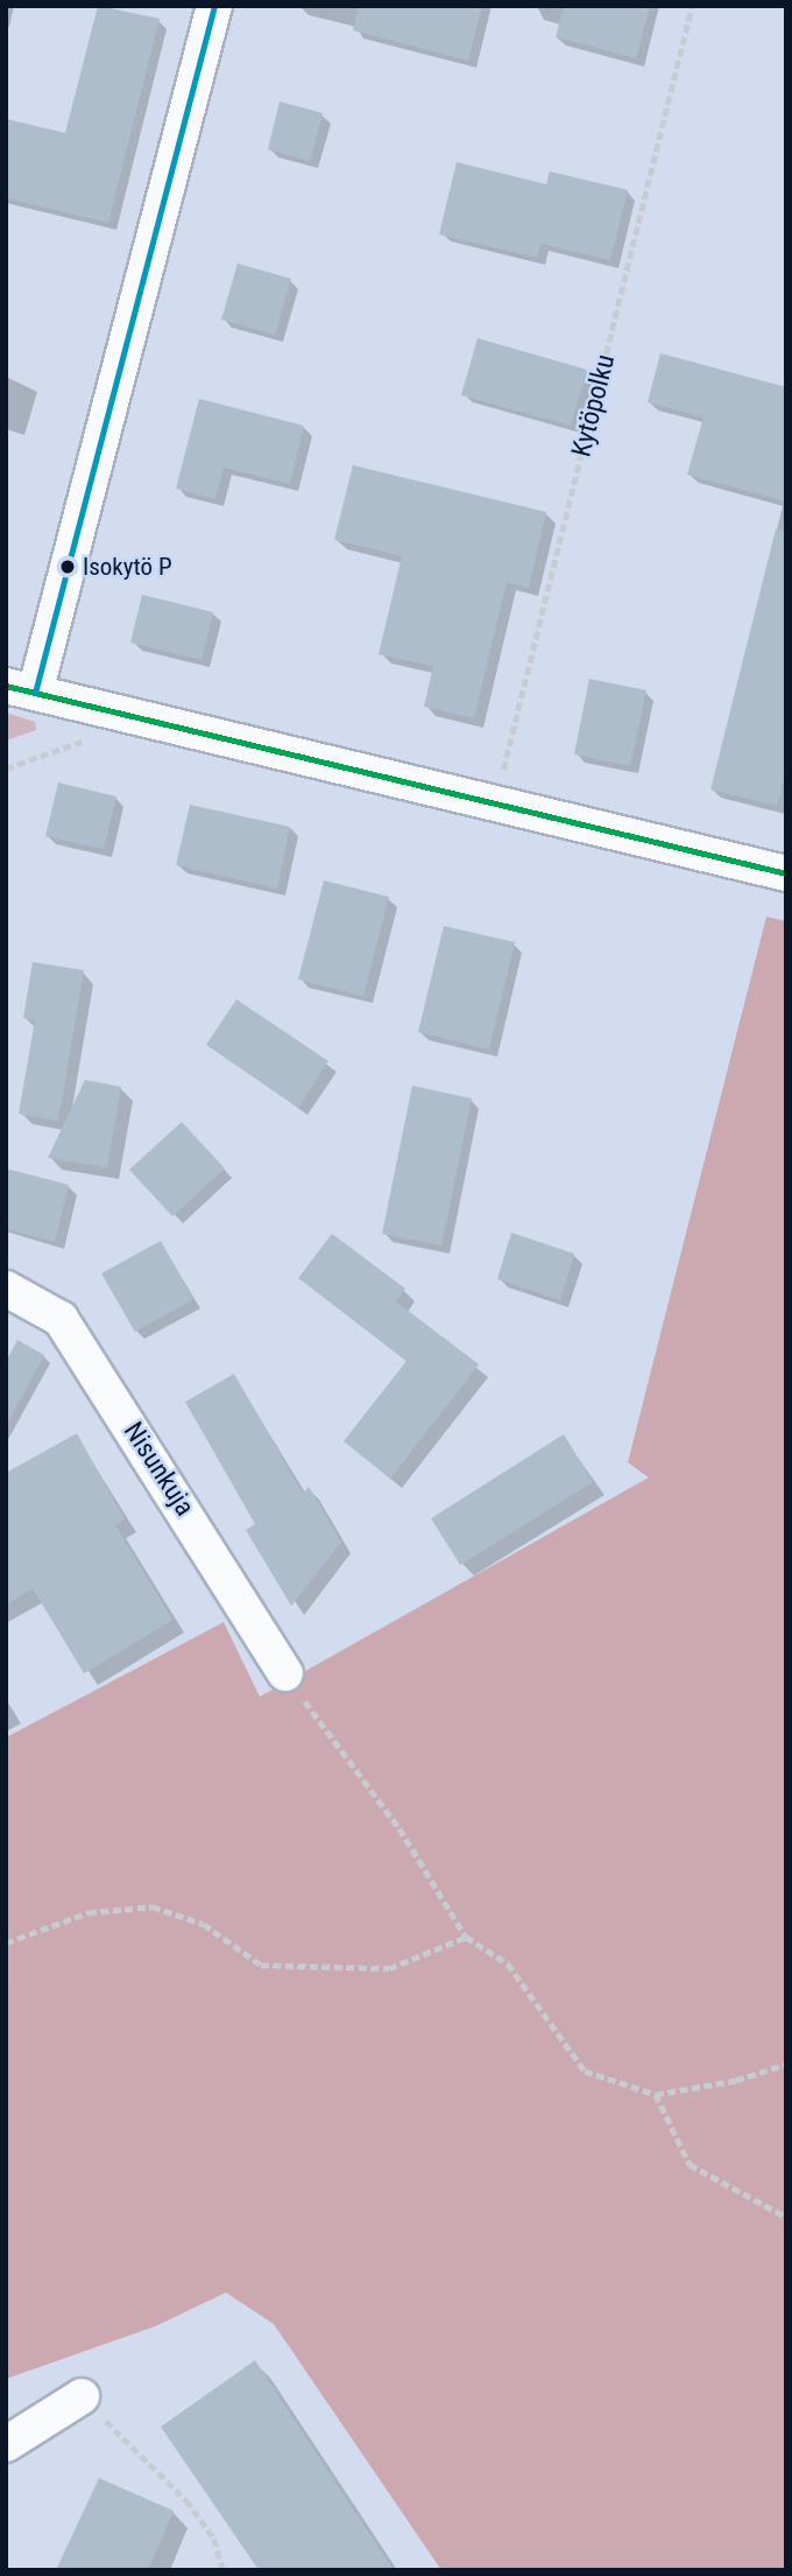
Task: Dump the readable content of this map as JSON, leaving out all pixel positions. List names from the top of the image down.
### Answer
{
  "streets": {
    "street": ["Nisunkuja"],
    "path": ["Kytöpolku"]
  },
  "places": ["Isokytö P"]
}
